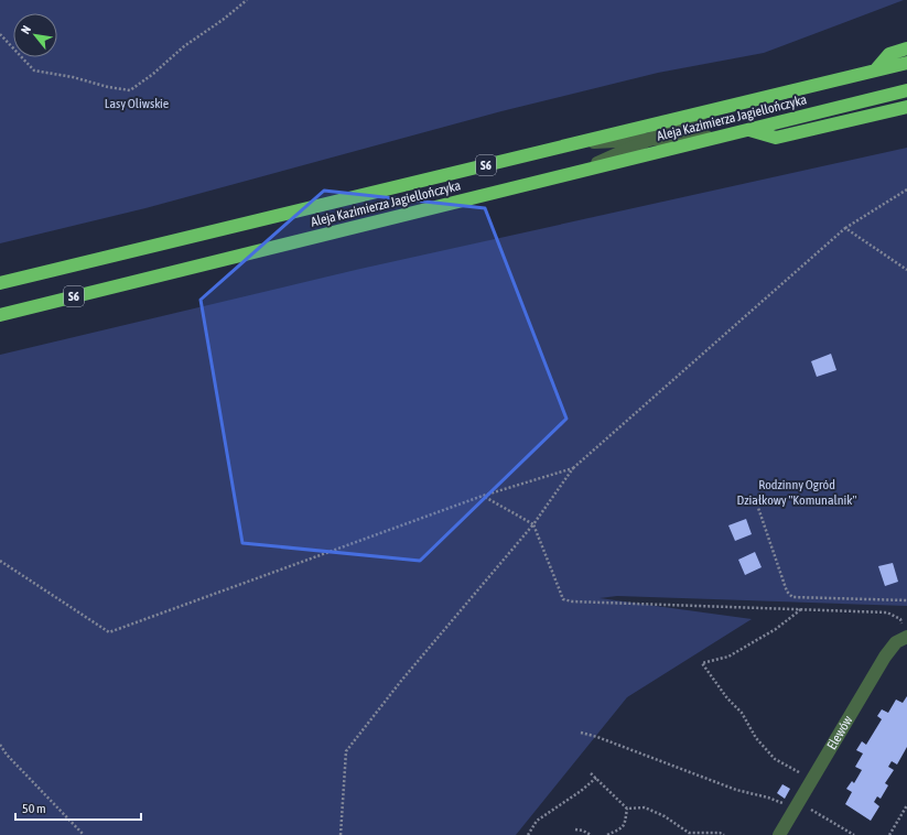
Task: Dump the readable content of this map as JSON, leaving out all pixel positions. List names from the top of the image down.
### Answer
{
  "streets": {
    "highway": ["Aleja Kazimierza Jagiellończyka", "S6"],
    "street": ["Elewów"]
  },
  "parks": ["Lasy Oliwskie", "Rodzinny Ogród Działkowy \"Komunalnik\""],
  "scale_bar": "50 m",
  "north": "top left"
}
